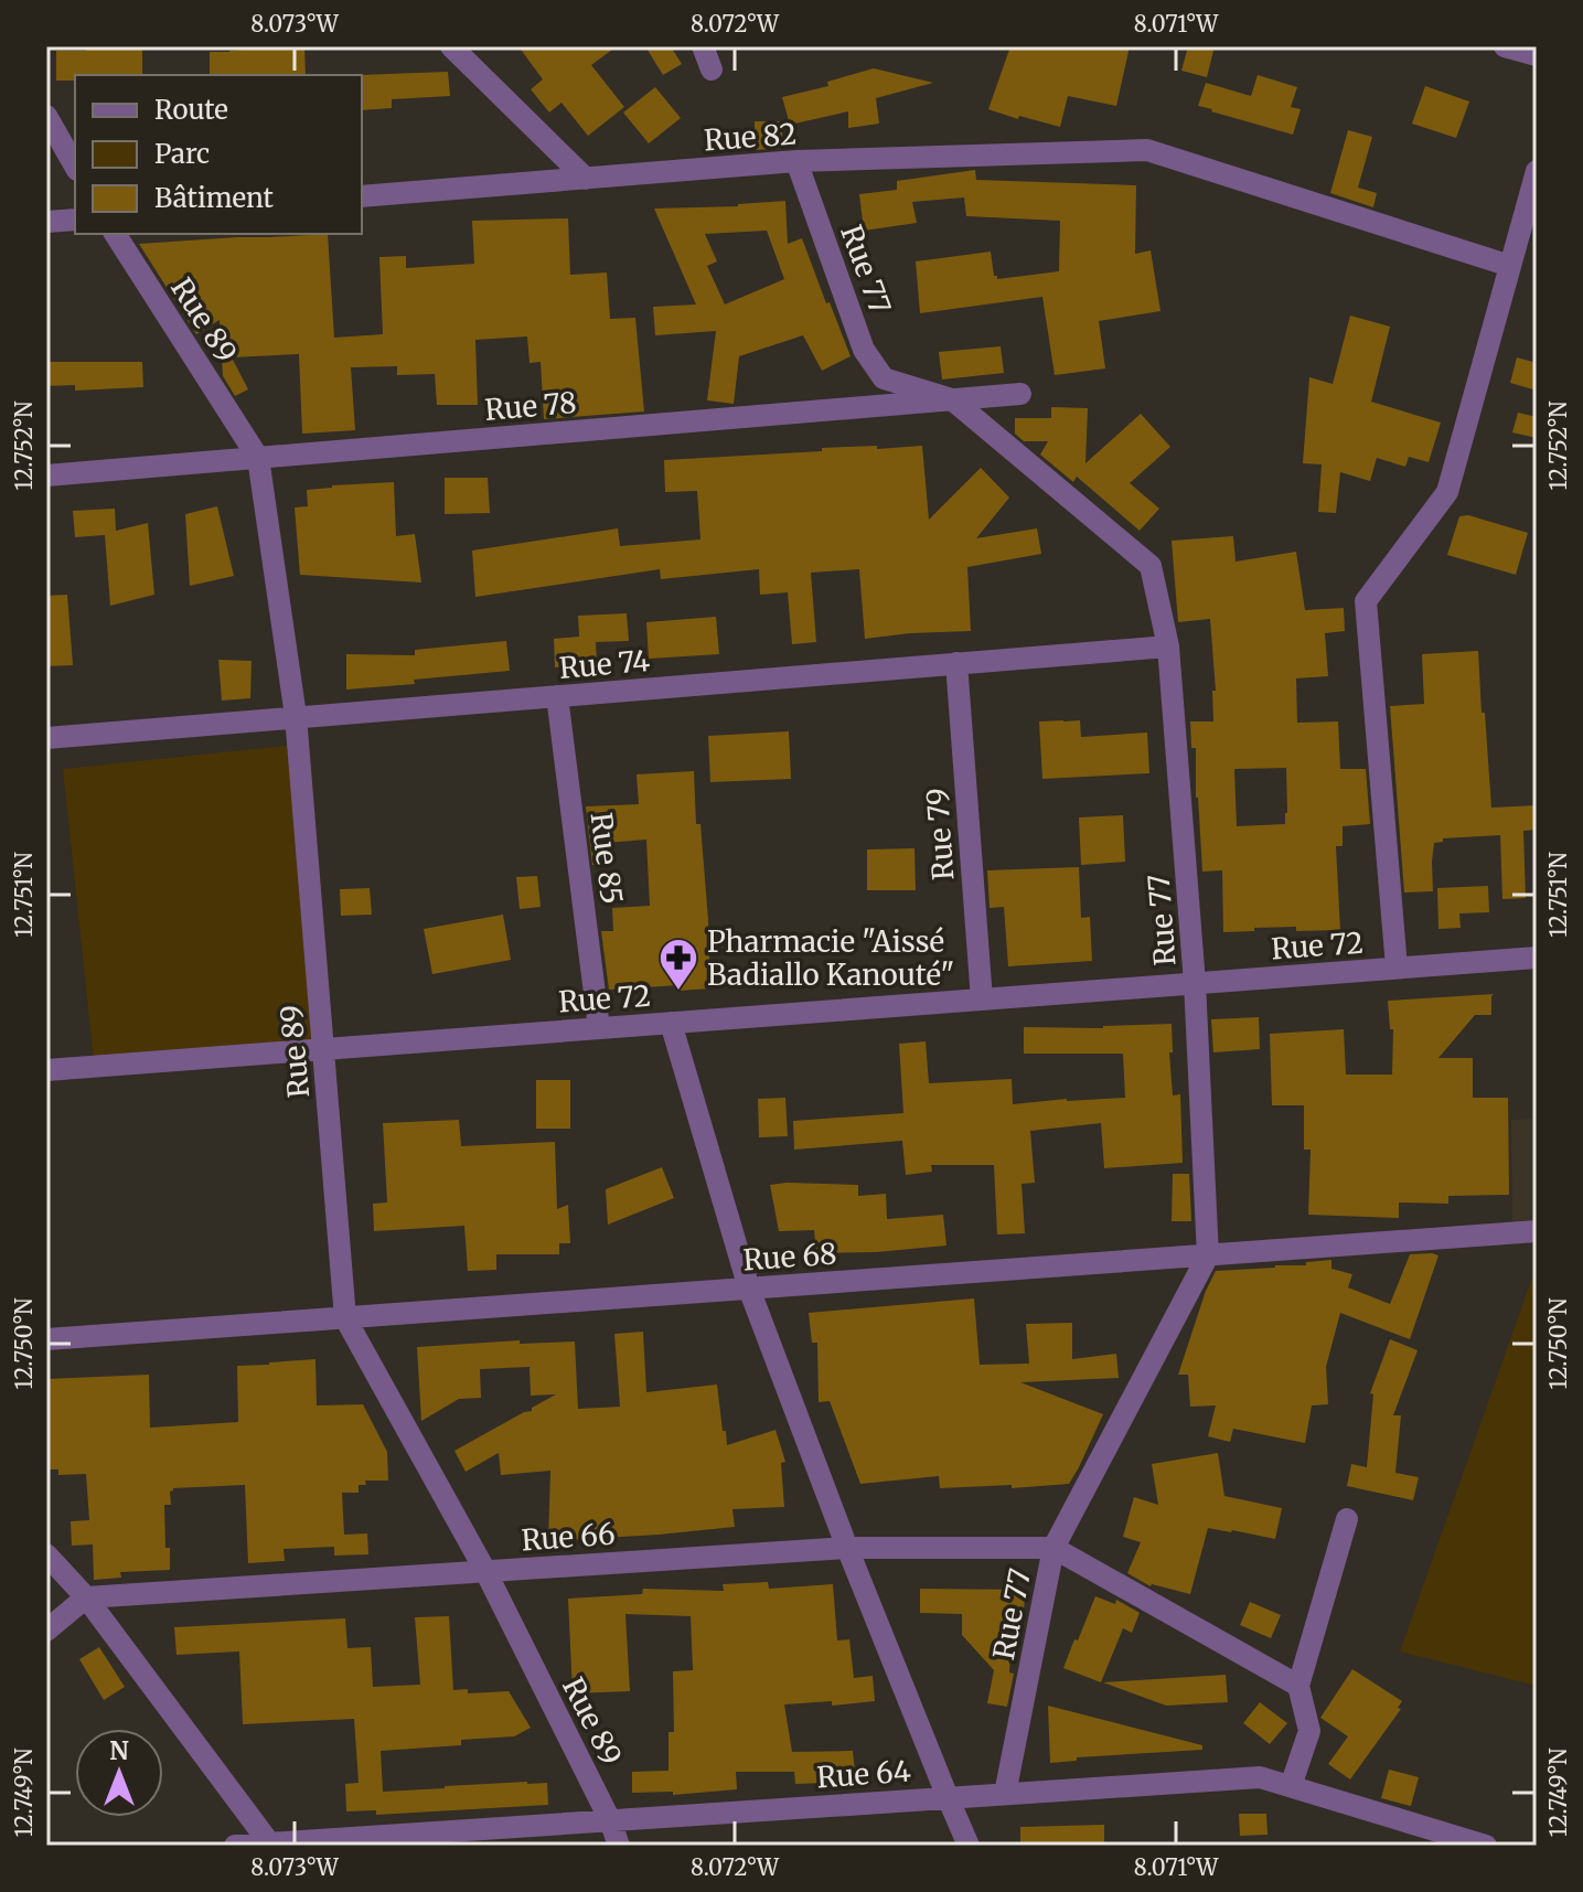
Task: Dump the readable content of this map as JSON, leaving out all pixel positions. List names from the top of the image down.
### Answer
{
  "streets": {
    "street": [
      "Rue 82",
      "Rue 77",
      "Rue 89",
      "Rue 78",
      "Rue 74",
      "Rue 79",
      "Rue 85",
      "Rue 72",
      "Rue 68",
      "Rue 66",
      "Rue 64"
    ]
  },
  "crossings": [
    ["Rue 82", "Rue 77"],
    ["Rue 77", "Rue 78"],
    ["Rue 77", "Rue 74"],
    ["Rue 77", "Rue 72"],
    ["Rue 77", "Rue 68"],
    ["Rue 77", "Rue 66"],
    ["Rue 77", "Rue 64"],
    ["Rue 89", "Rue 78"],
    ["Rue 89", "Rue 74"],
    ["Rue 89", "Rue 72"],
    ["Rue 89", "Rue 68"],
    ["Rue 89", "Rue 66"],
    ["Rue 89", "Rue 64"],
    ["Rue 74", "Rue 79"],
    ["Rue 74", "Rue 85"],
    ["Rue 79", "Rue 72"],
    ["Rue 85", "Rue 72"]
  ],
  "places": {
    "pharmacy": ["Pharmacie \"Aissé Badiallo Kanouté\""]
  },
  "legend": ["Route", "Parc", "Bâtiment"],
  "north": "top",
  "coordinates": [
    "8.073°W",
    "8.072°W",
    "8.071°W",
    "12.752°N",
    "12.751°N",
    "12.750°N",
    "12.749°N"
  ]
}
